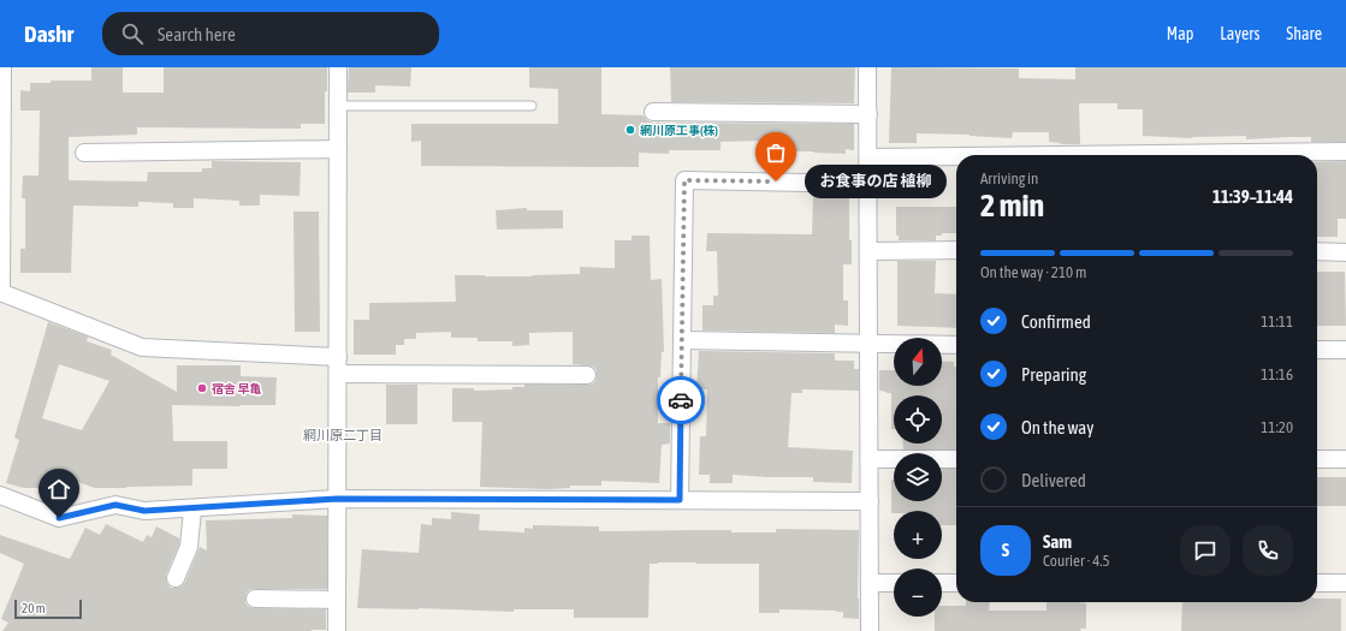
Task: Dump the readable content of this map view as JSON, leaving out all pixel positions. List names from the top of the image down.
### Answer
{
  "districts": ["網川原二丁目"],
  "places": ["網川原工事(株)", "お食事の店 植柳", "宿舎 早亀"],
  "scale_bar": "20 m",
  "north": "top",
  "page": {
    "header": "Dashr",
    "search": "Search here",
    "nav": ["Map", "Layers", "Share"],
    "heading": ["2 min", "Arriving in", "11:39–11:44"],
    "panel": ["Sam", "Courier · 4.5"],
    "bubble": "お食事の店 植柳",
    "bar": "On the way · 210 m",
    "list": [
      ["Confirmed", "11:11"],
      ["Preparing", "11:16"],
      ["On the way", "11:20"],
      "Delivered"
    ],
    "map_buttons": ["+", "−"],
    "round": "S",
    "scale": "20 m"
  }
}
